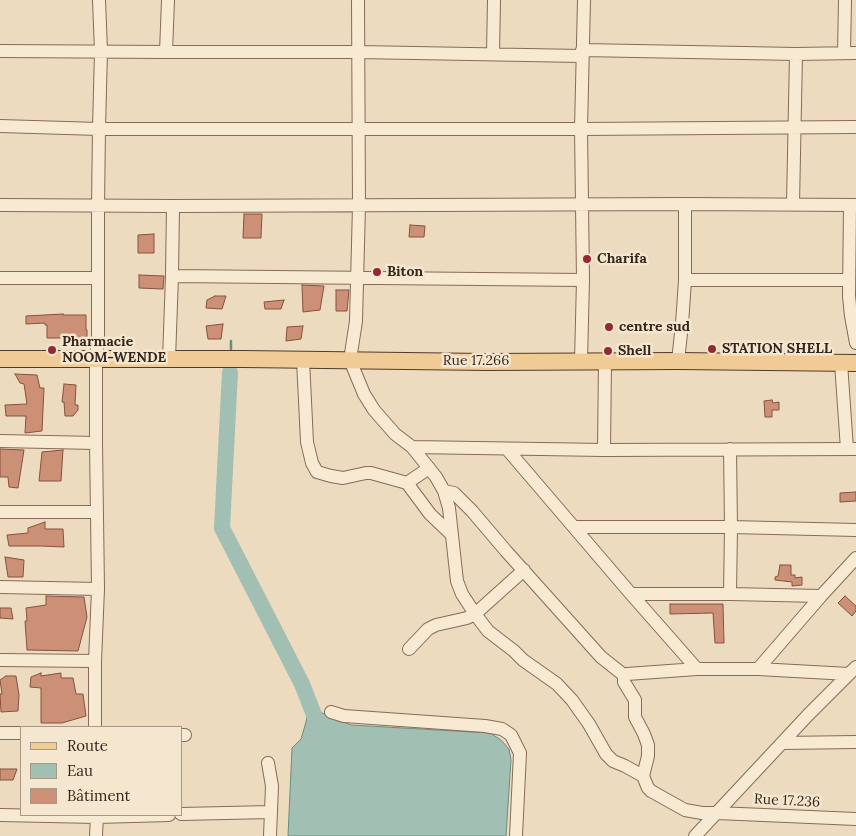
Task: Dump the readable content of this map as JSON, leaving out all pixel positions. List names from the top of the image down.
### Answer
{
  "streets": {
    "main road": ["Rue 17.266"],
    "street": ["Rue 17.236"]
  },
  "places": [
    "Charifa",
    "Biton",
    "centre sud",
    "STATION SHELL",
    "Pharmacie NOOM-WENDE",
    "Shell"
  ],
  "legend": ["Route", "Eau", "Bâtiment"]
}
